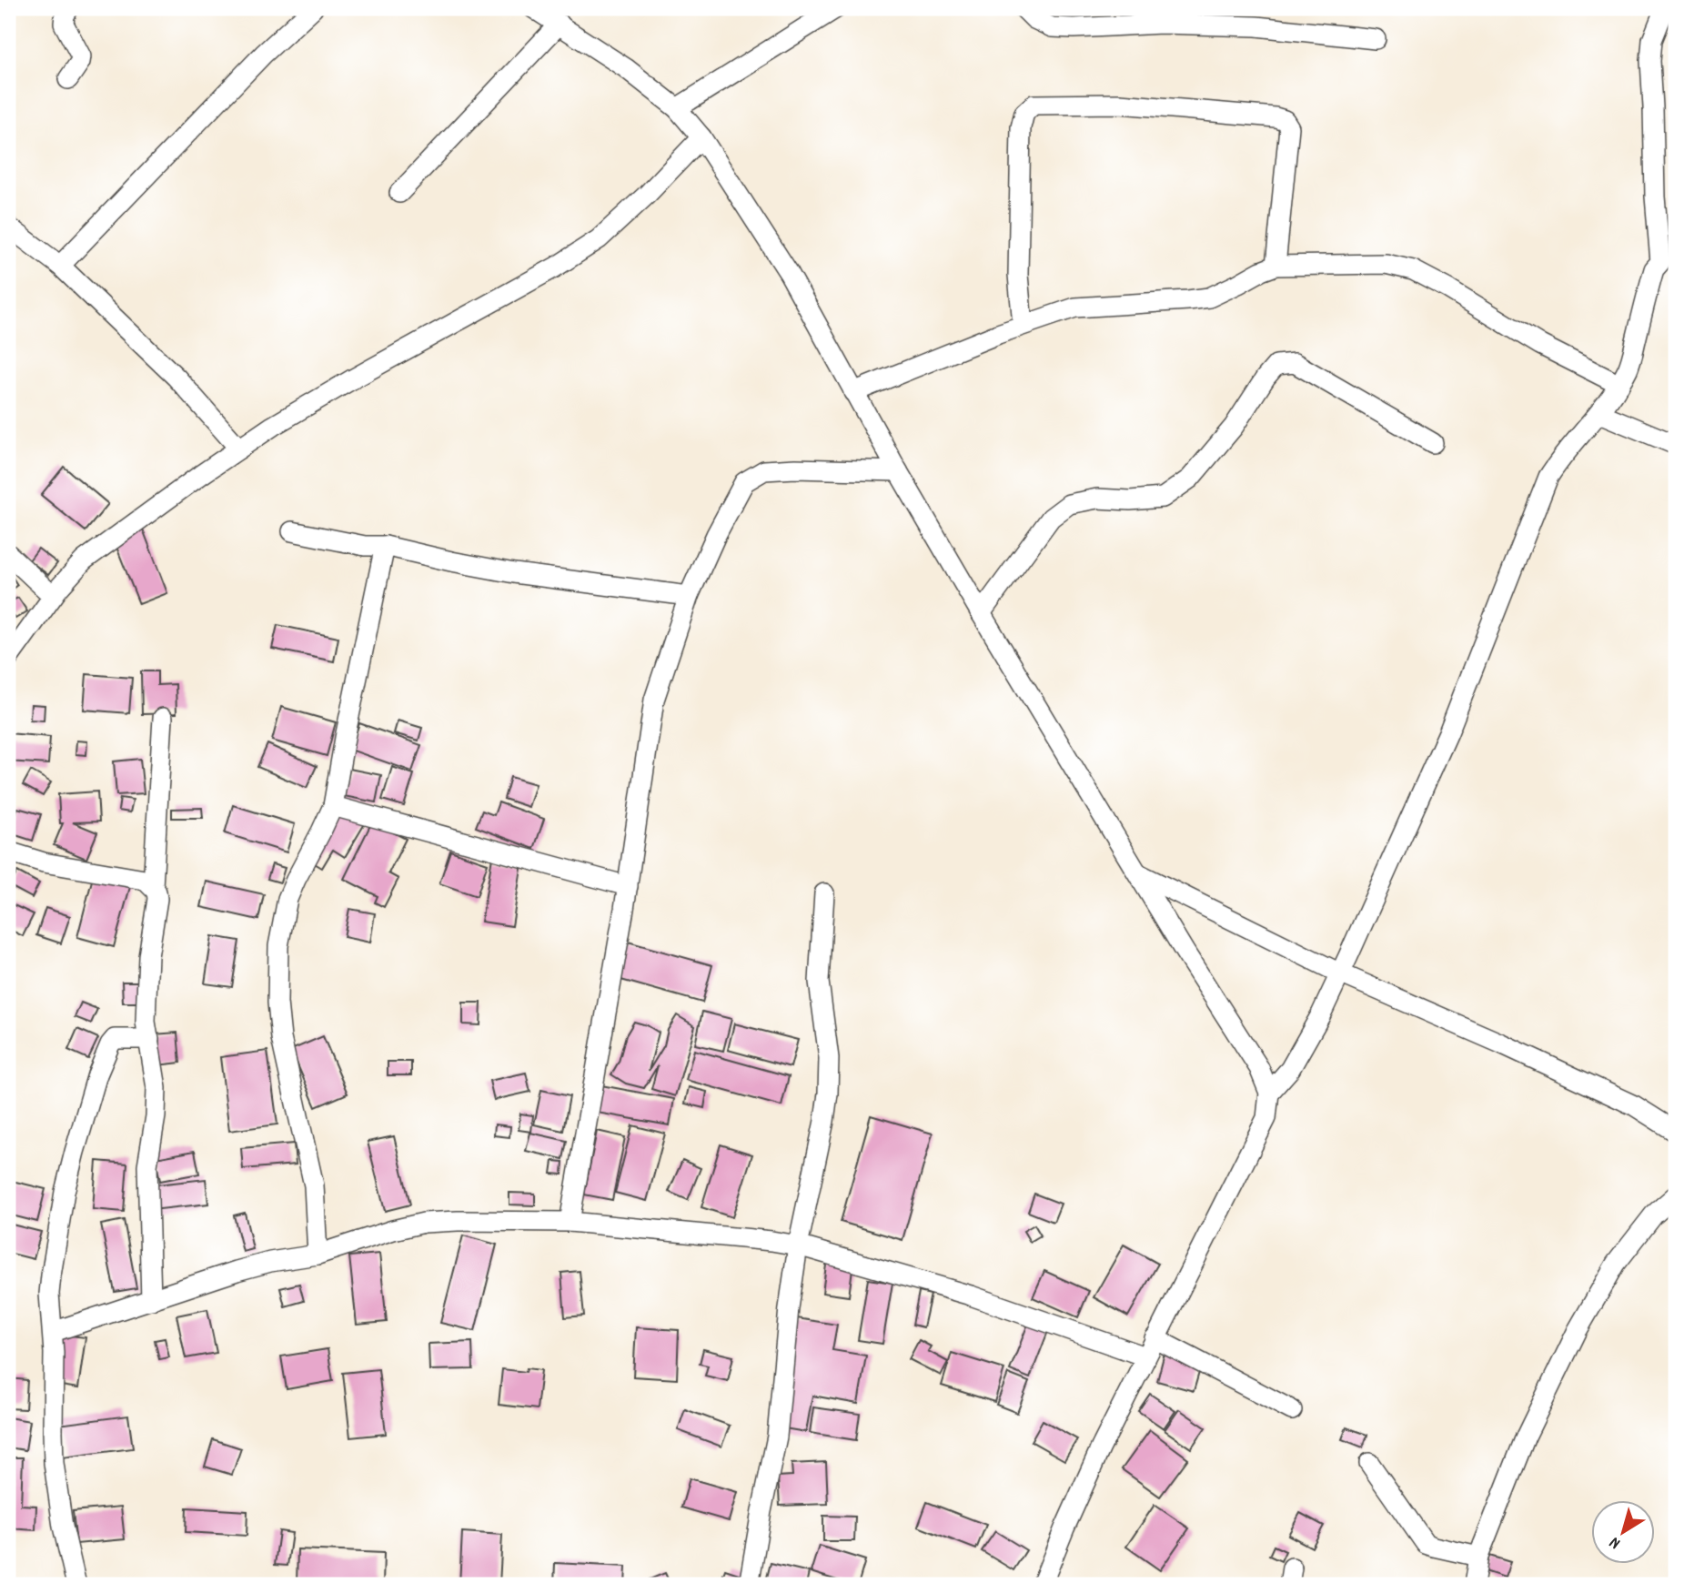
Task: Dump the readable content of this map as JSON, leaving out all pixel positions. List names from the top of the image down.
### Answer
{
  "north": "bottom left"
}
